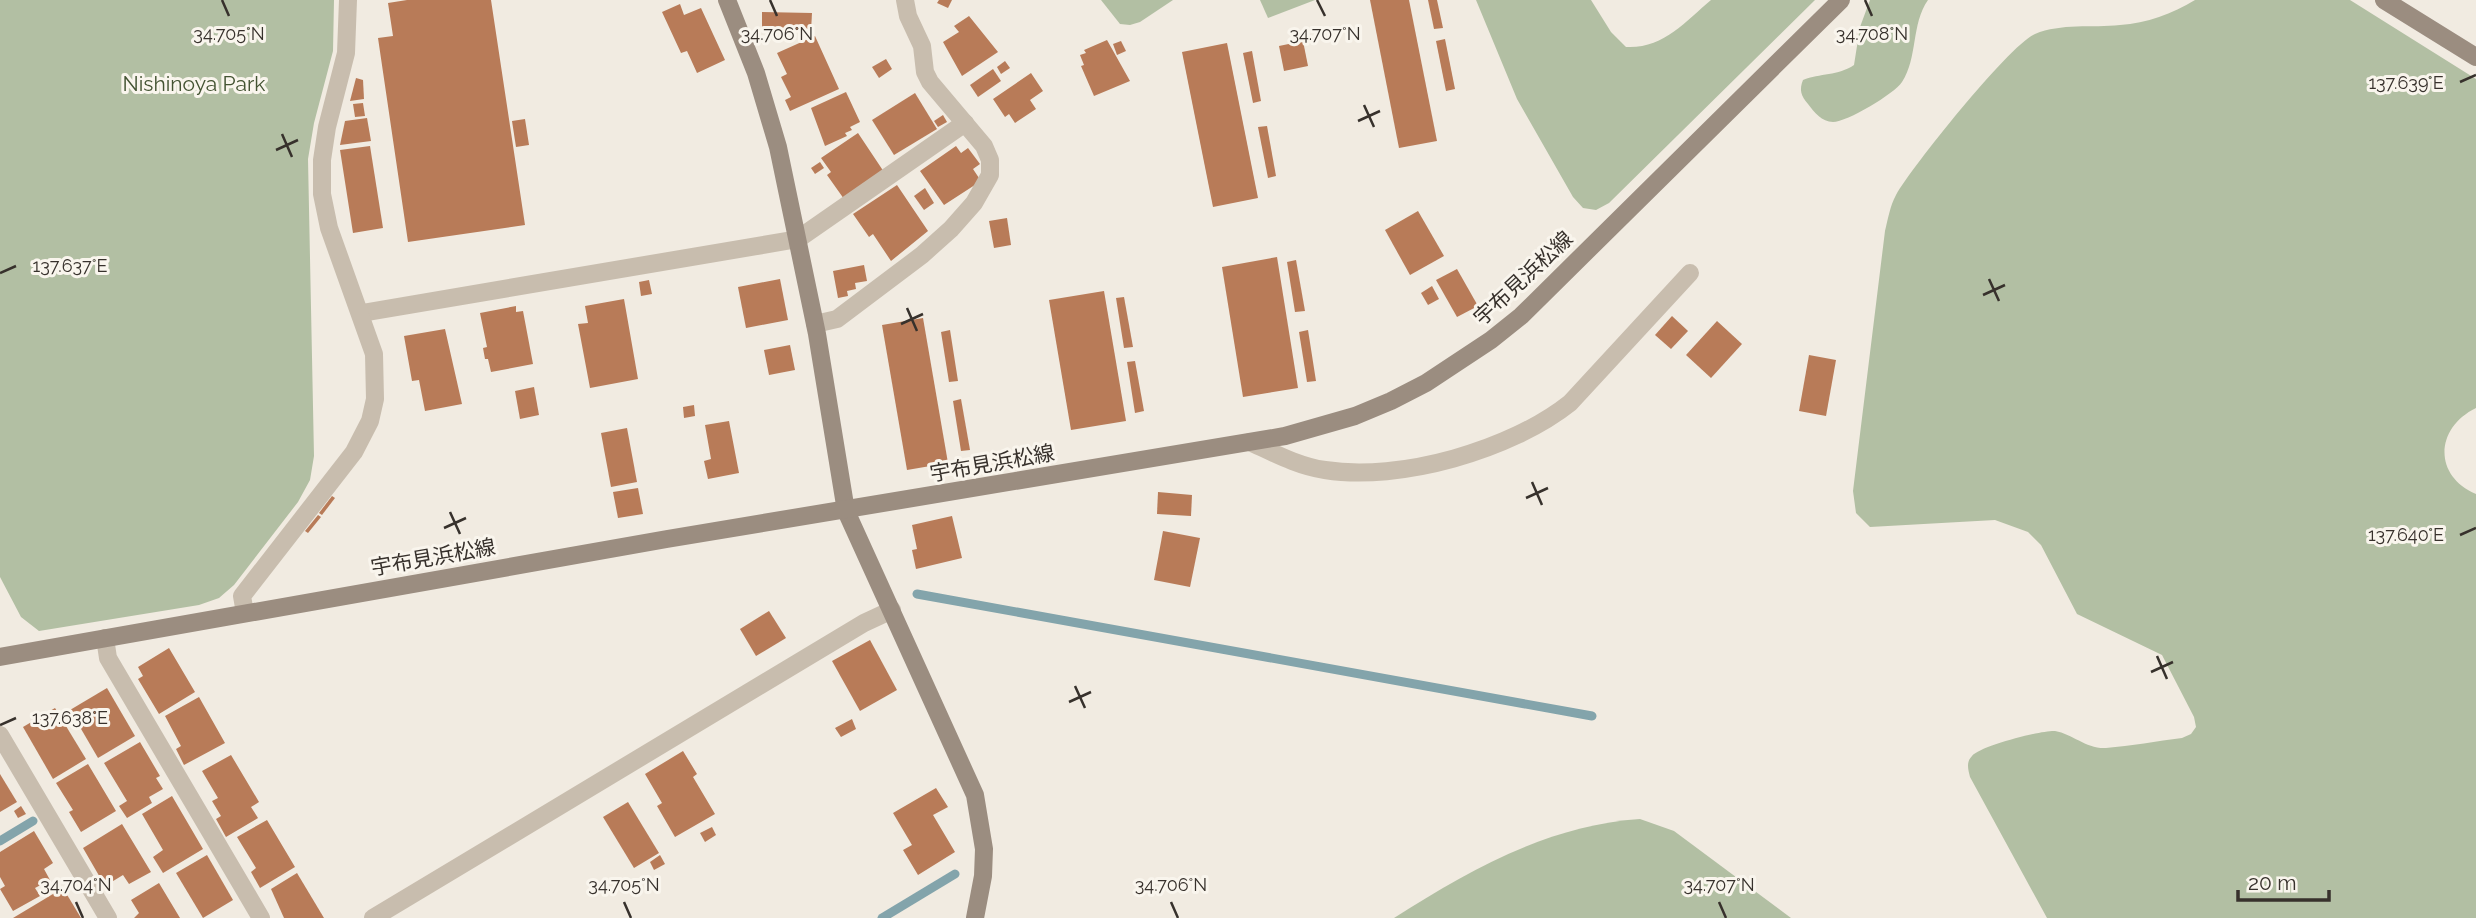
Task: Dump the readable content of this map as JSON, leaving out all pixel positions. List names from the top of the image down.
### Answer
{
  "streets": {
    "main road": ["宇布見浜松線"]
  },
  "parks": ["Nishinoya Park"],
  "scale_bar": "20 m",
  "coordinates": [
    "34.705°N",
    "34.706°N",
    "34.707°N",
    "34.708°N",
    "137.639°E",
    "137.637°E",
    "137.640°E",
    "137.638°E",
    "34.704°N"
  ]
}
